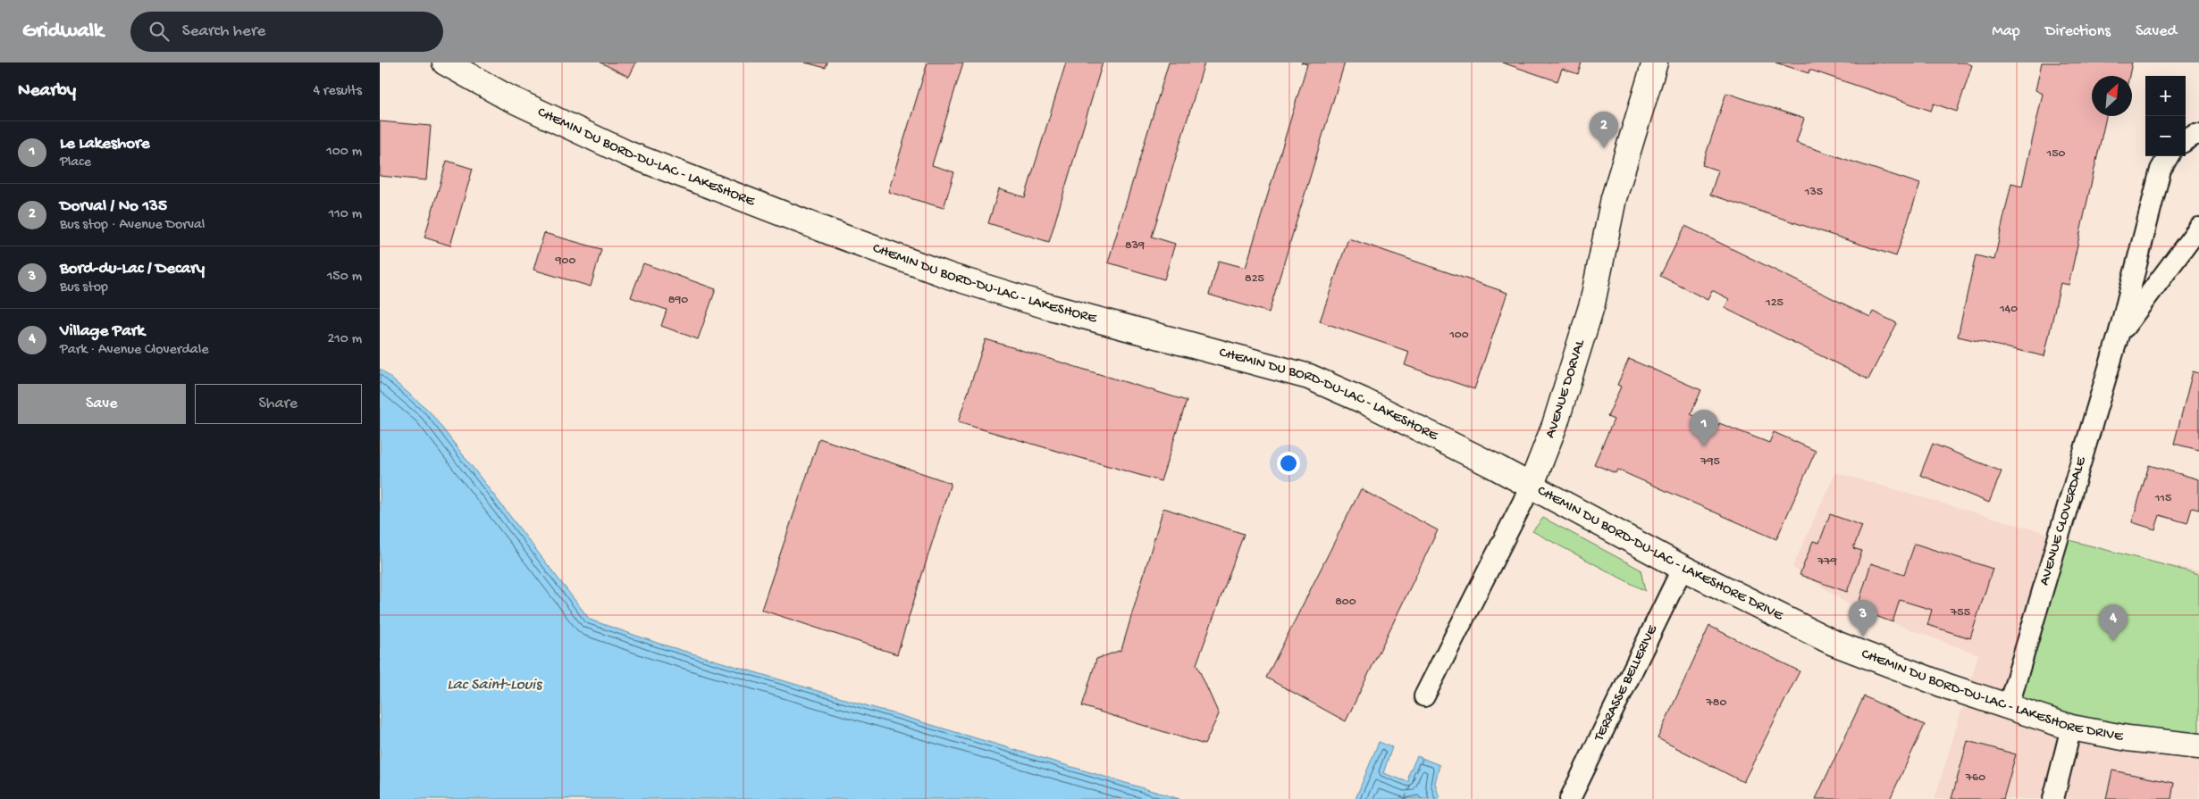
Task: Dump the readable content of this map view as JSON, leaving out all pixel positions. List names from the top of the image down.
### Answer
{
  "streets": {
    "street": [
      "CHEMIN DU BORD-DU-LAC - LAKESHORE",
      "AVENUE DORVAL",
      "AVENUE CLOVERDALE",
      "CHEMIN DU BORD-DU-LAC - LAKESHORE DRIVE",
      "TERRASSE BELLERIVE"
    ]
  },
  "crossings": [
    ["CHEMIN DU BORD-DU-LAC - LAKESHORE", "AVENUE DORVAL"],
    ["CHEMIN DU BORD-DU-LAC - LAKESHORE", "CHEMIN DU BORD-DU-LAC - LAKESHORE DRIVE"],
    ["AVENUE DORVAL", "CHEMIN DU BORD-DU-LAC - LAKESHORE DRIVE"],
    ["AVENUE CLOVERDALE", "CHEMIN DU BORD-DU-LAC - LAKESHORE DRIVE"],
    ["CHEMIN DU BORD-DU-LAC - LAKESHORE DRIVE", "TERRASSE BELLERIVE"]
  ],
  "water": ["Lac Saint-Louis"],
  "house_numbers": [
    "150",
    "135",
    "839",
    "900",
    "825",
    "890",
    "125",
    "140",
    "100",
    "795",
    "115",
    "779",
    "800",
    "755",
    "780",
    "760"
  ],
  "north": "top right",
  "page": {
    "header": "Gridwalk",
    "search": "Search here",
    "nav": ["Map", "Directions", "Saved"],
    "heading": ["Nearby", "4 results"],
    "map_buttons": ["+", "−"],
    "pins": [
      "2",
      "1",
      "3",
      "4"
    ],
    "list": [
      {
        "mark": "1",
        "name": "Le Lakeshore",
        "note": "Place",
        "value": "100 m"
      },
      {
        "mark": "2",
        "name": "Dorval / No 135",
        "note": "Bus stop · Avenue Dorval",
        "value": "110 m"
      },
      {
        "mark": "3",
        "name": "Bord-du-Lac / Decary",
        "note": "Bus stop",
        "value": "150 m"
      },
      {
        "mark": "4",
        "name": "Village Park",
        "note": "Park · Avenue Cloverdale",
        "value": "210 m"
      }
    ],
    "buttons": ["Save", "Share"]
  }
}
